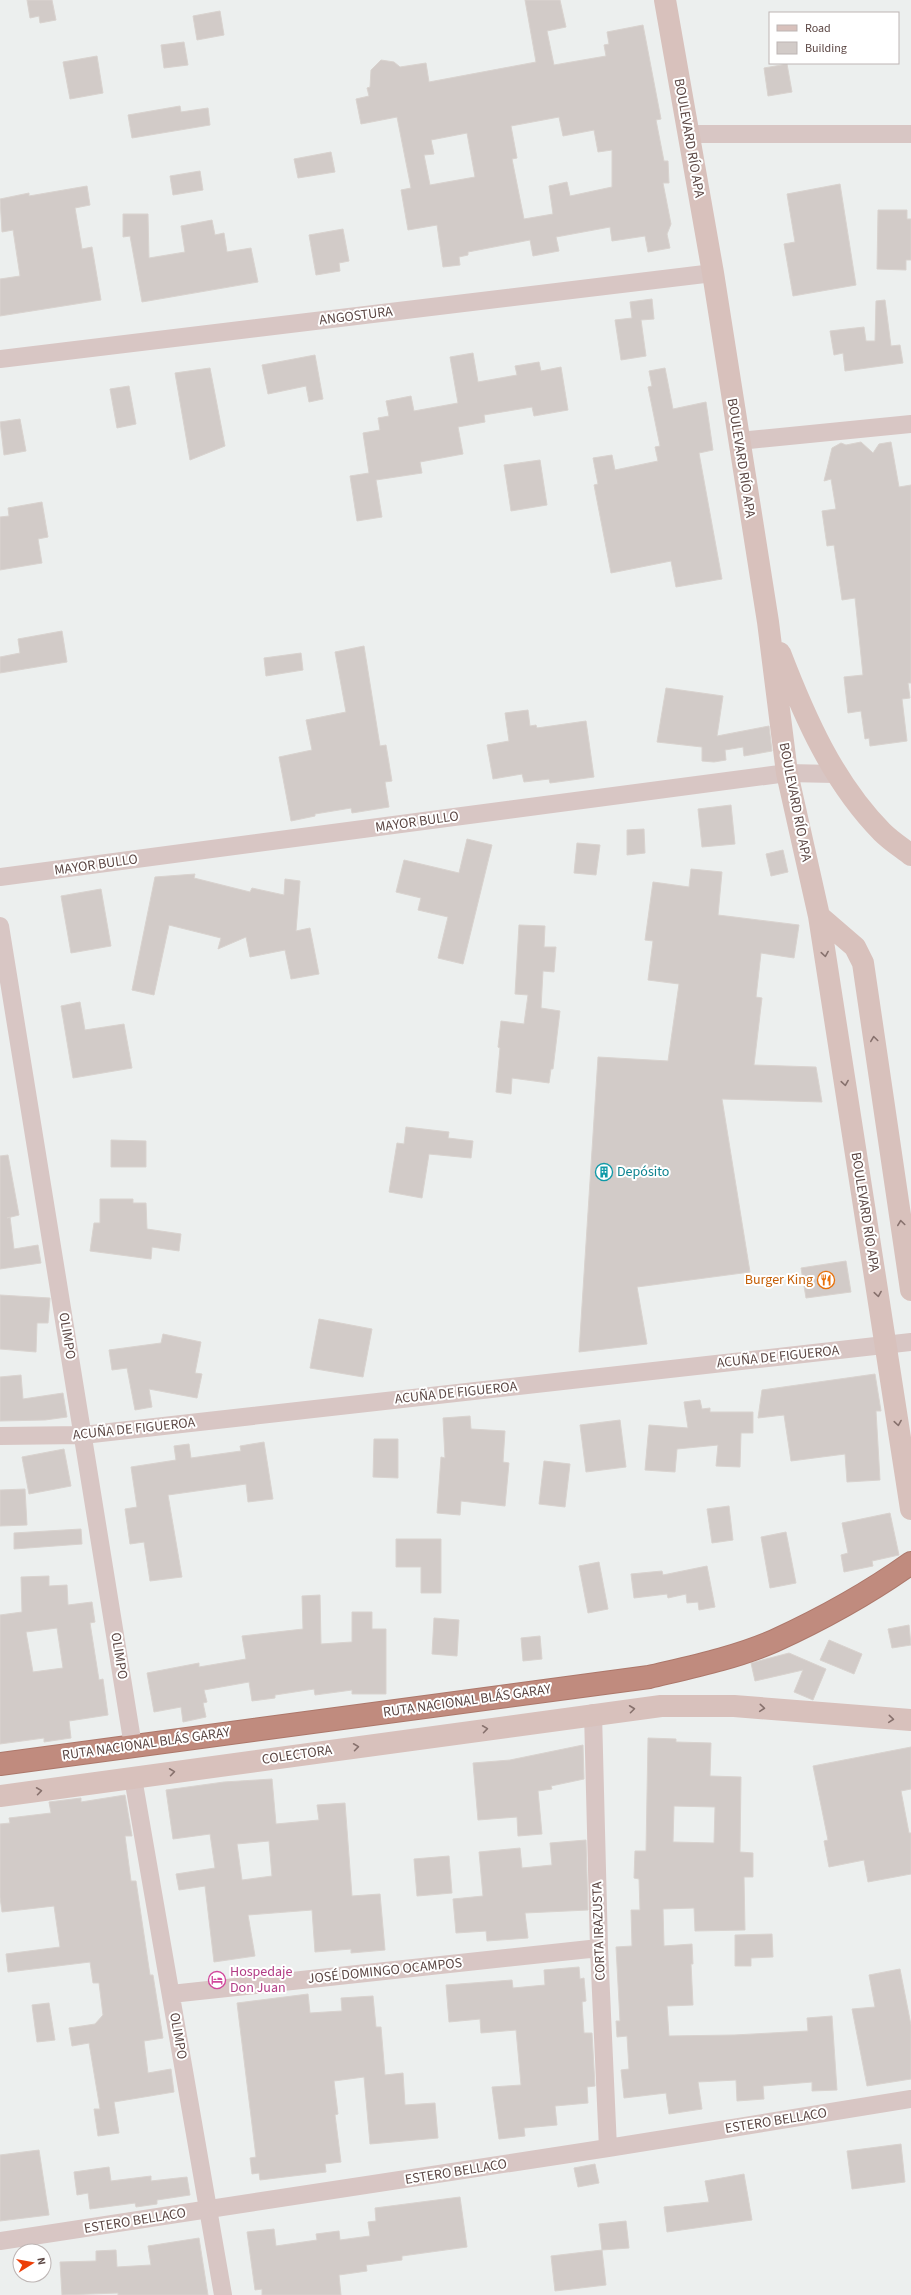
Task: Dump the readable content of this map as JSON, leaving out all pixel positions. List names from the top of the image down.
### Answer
{
  "streets": {
    "highway": ["RUTA NACIONAL BLÁS GARAY"],
    "main road": ["BOULEVARD RÍO APA", "COLECTORA"],
    "street": [
      "ANGOSTURA",
      "MAYOR BULLO",
      "OLIMPO",
      "ACUÑA DE FIGUEROA",
      "CORTA IRAZUSTA",
      "JOSÉ DOMINGO OCAMPOS",
      "ESTERO BELLACO"
    ]
  },
  "crossings": [
    ["BOULEVARD RÍO APA", "ANGOSTURA"],
    ["BOULEVARD RÍO APA", "MAYOR BULLO"],
    ["BOULEVARD RÍO APA", "ACUÑA DE FIGUEROA"],
    ["OLIMPO", "ACUÑA DE FIGUEROA"],
    ["OLIMPO", "RUTA NACIONAL BLÁS GARAY"],
    ["OLIMPO", "COLECTORA"],
    ["OLIMPO", "JOSÉ DOMINGO OCAMPOS"],
    ["OLIMPO", "ESTERO BELLACO"],
    ["COLECTORA", "CORTA IRAZUSTA"],
    ["CORTA IRAZUSTA", "JOSÉ DOMINGO OCAMPOS"],
    ["CORTA IRAZUSTA", "ESTERO BELLACO"]
  ],
  "one_way": ["COLECTORA"],
  "places": {
    "building": ["Depósito"],
    "restaurant": ["Burger King"],
    "hotel": ["Hospedaje Don Juan"]
  },
  "legend": ["Road", "Building"],
  "north": "right"
}
